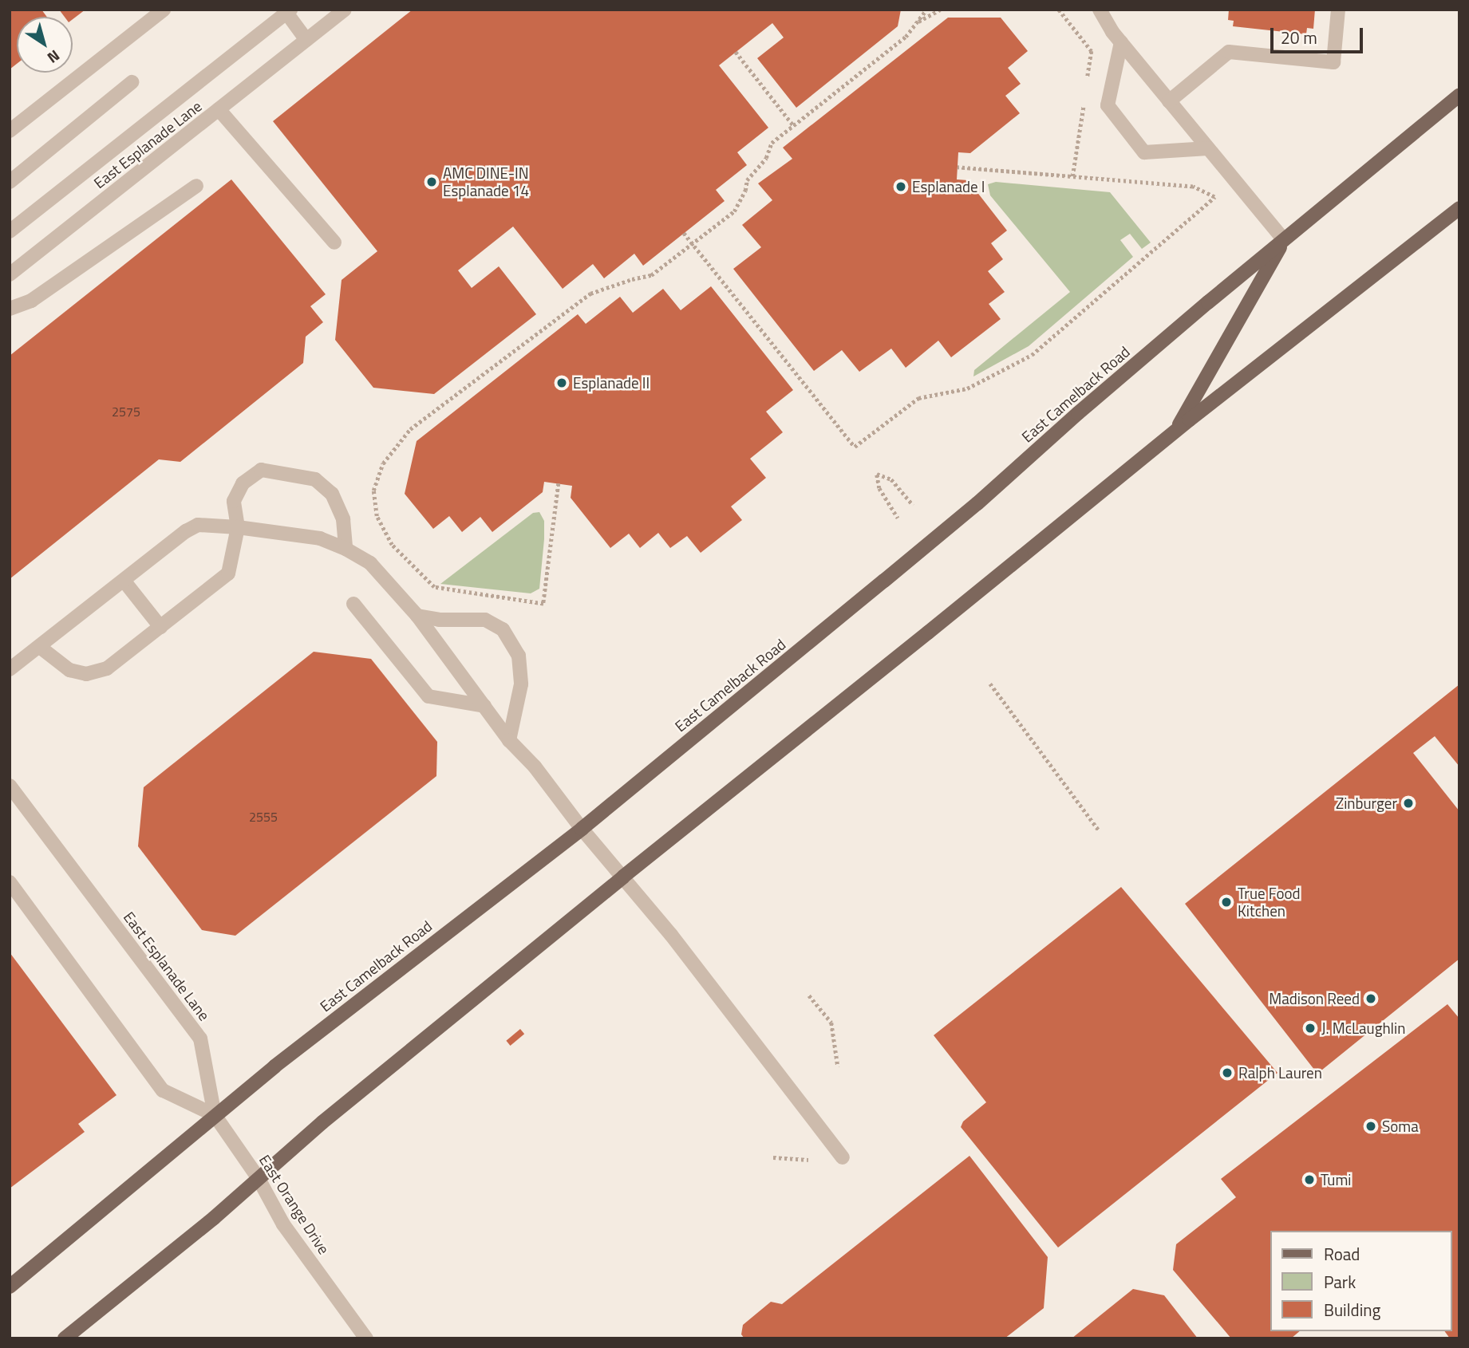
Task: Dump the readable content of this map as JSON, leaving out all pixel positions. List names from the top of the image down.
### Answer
{
  "streets": {
    "main road": ["East Camelback Road"],
    "street": ["East Esplanade Lane", "East Orange Drive"]
  },
  "crossings": [
    ["East Esplanade Lane", "East Camelback Road"],
    ["East Esplanade Lane", "East Orange Drive"],
    ["East Camelback Road", "East Orange Drive"]
  ],
  "places": [
    "AMC DINE-IN Esplanade 14",
    "Esplanade I",
    "Esplanade II",
    "Zinburger",
    "True Food Kitchen",
    "Madison Reed",
    "J. McLaughlin",
    "Ralph Lauren",
    "Soma",
    "Tumi"
  ],
  "house_numbers": ["2575", "2555"],
  "legend": ["Road", "Park", "Building"],
  "scale_bar": "20 m",
  "north": "bottom right"
}
